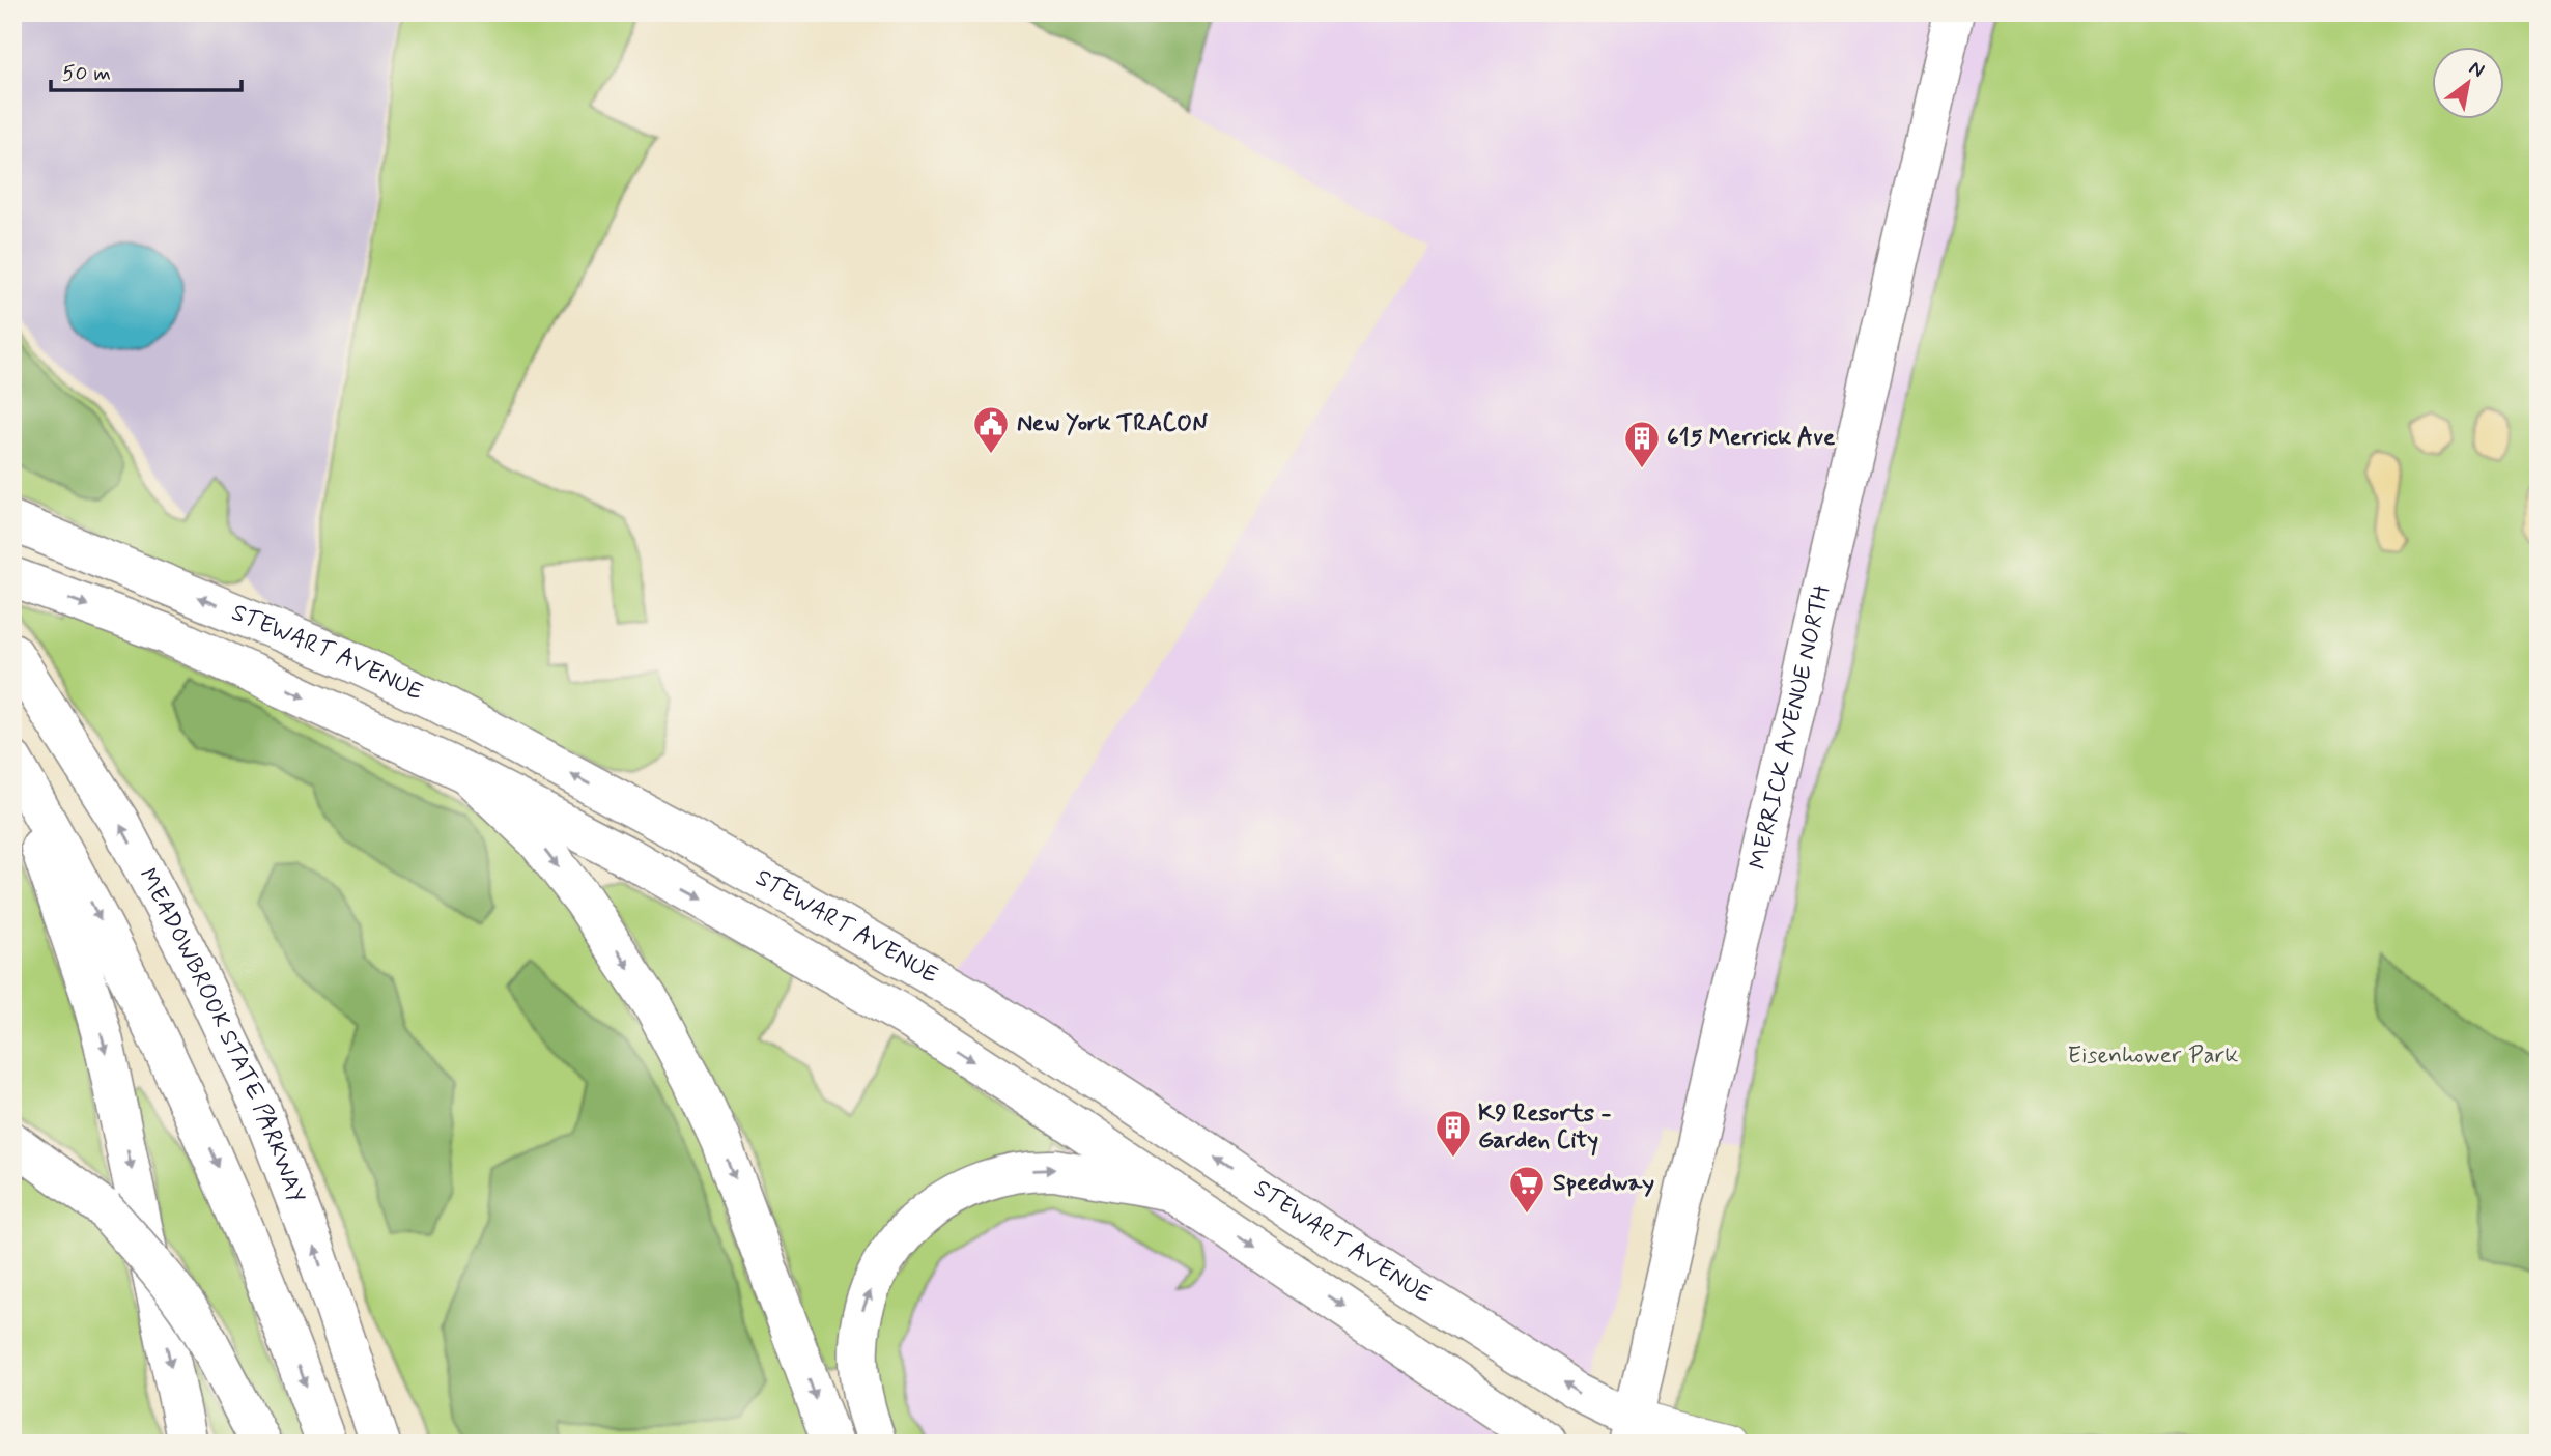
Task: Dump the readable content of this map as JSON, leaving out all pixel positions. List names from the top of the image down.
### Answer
{
  "streets": {
    "main road": ["STEWART AVENUE", "MERRICK AVENUE NORTH", "MEADOWBROOK STATE PARKWAY"]
  },
  "crossings": [
    ["STEWART AVENUE", "MERRICK AVENUE NORTH"]
  ],
  "parks": ["Eisenhower Park"],
  "places": {
    "public building": ["New York TRACON"],
    "building": ["615 Merrick Ave", "K9 Resorts - Garden City"],
    "supermarket": ["Speedway"]
  },
  "scale_bar": "50 m",
  "north": "top right"
}
